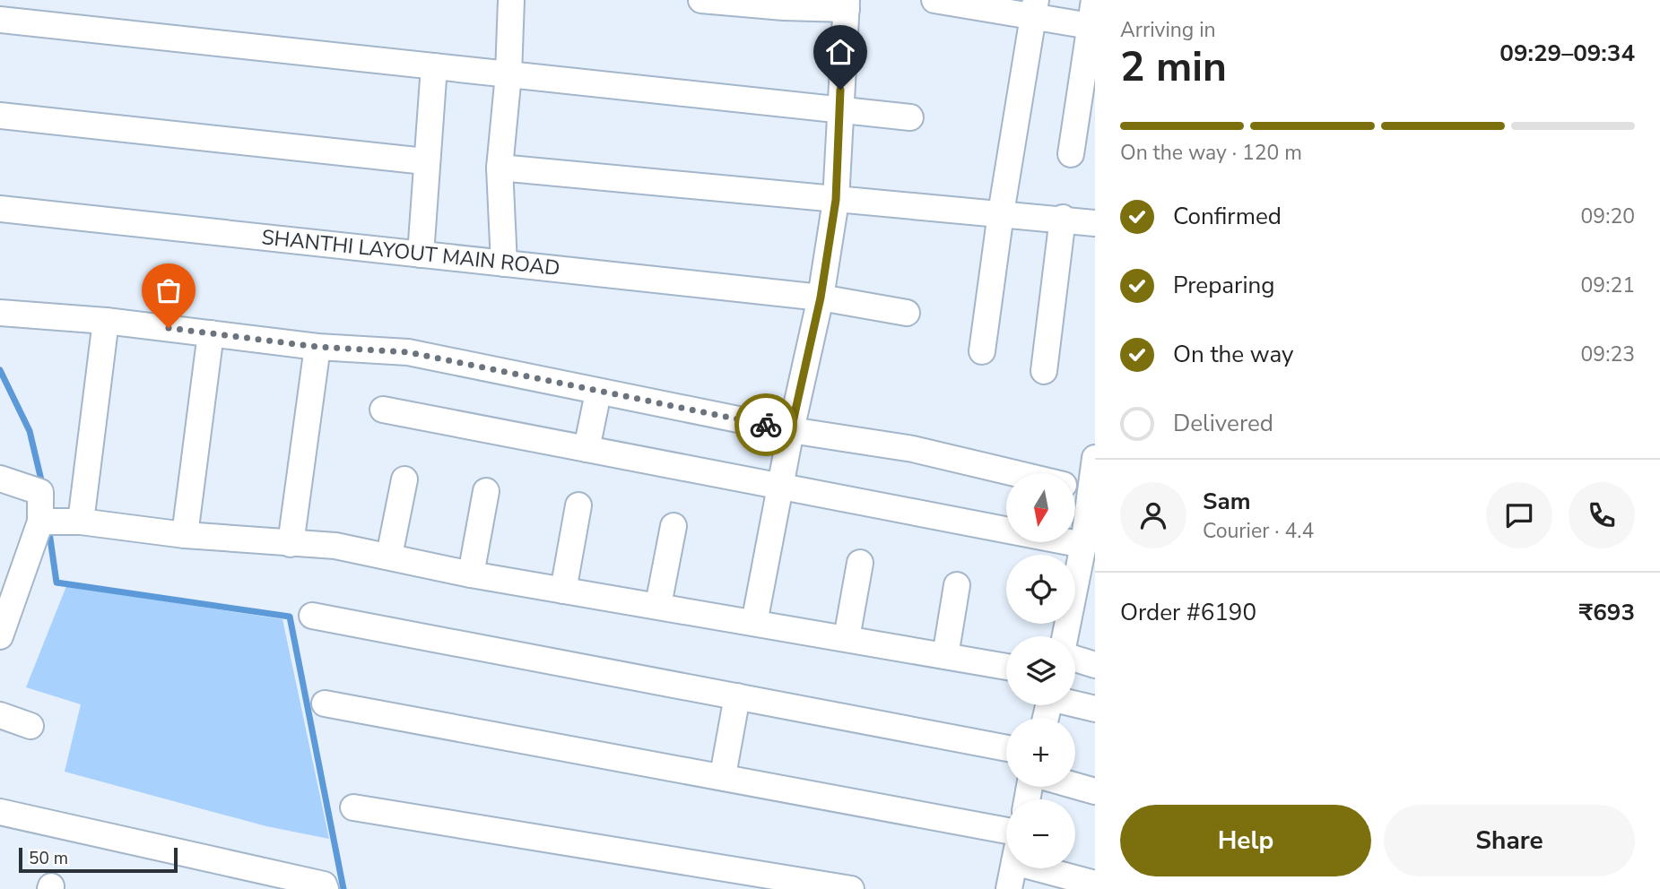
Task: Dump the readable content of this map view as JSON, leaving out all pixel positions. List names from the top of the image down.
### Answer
{
  "streets": {
    "street": ["SHANTHI LAYOUT MAIN ROAD"]
  },
  "scale_bar": "50 m",
  "north": "bottom",
  "page": {
    "heading": ["2 min", "Arriving in", "09:29–09:34"],
    "panel": [
      "Sam",
      "Courier · 4.4",
      "Order #6190",
      "₹693"
    ],
    "bar": "On the way · 120 m",
    "list": [
      ["Confirmed", "09:20"],
      ["Preparing", "09:21"],
      ["On the way", "09:23"],
      "Delivered"
    ],
    "map_buttons": ["+", "−"],
    "buttons": ["Help", "Share"],
    "scale": "50 m"
  }
}
